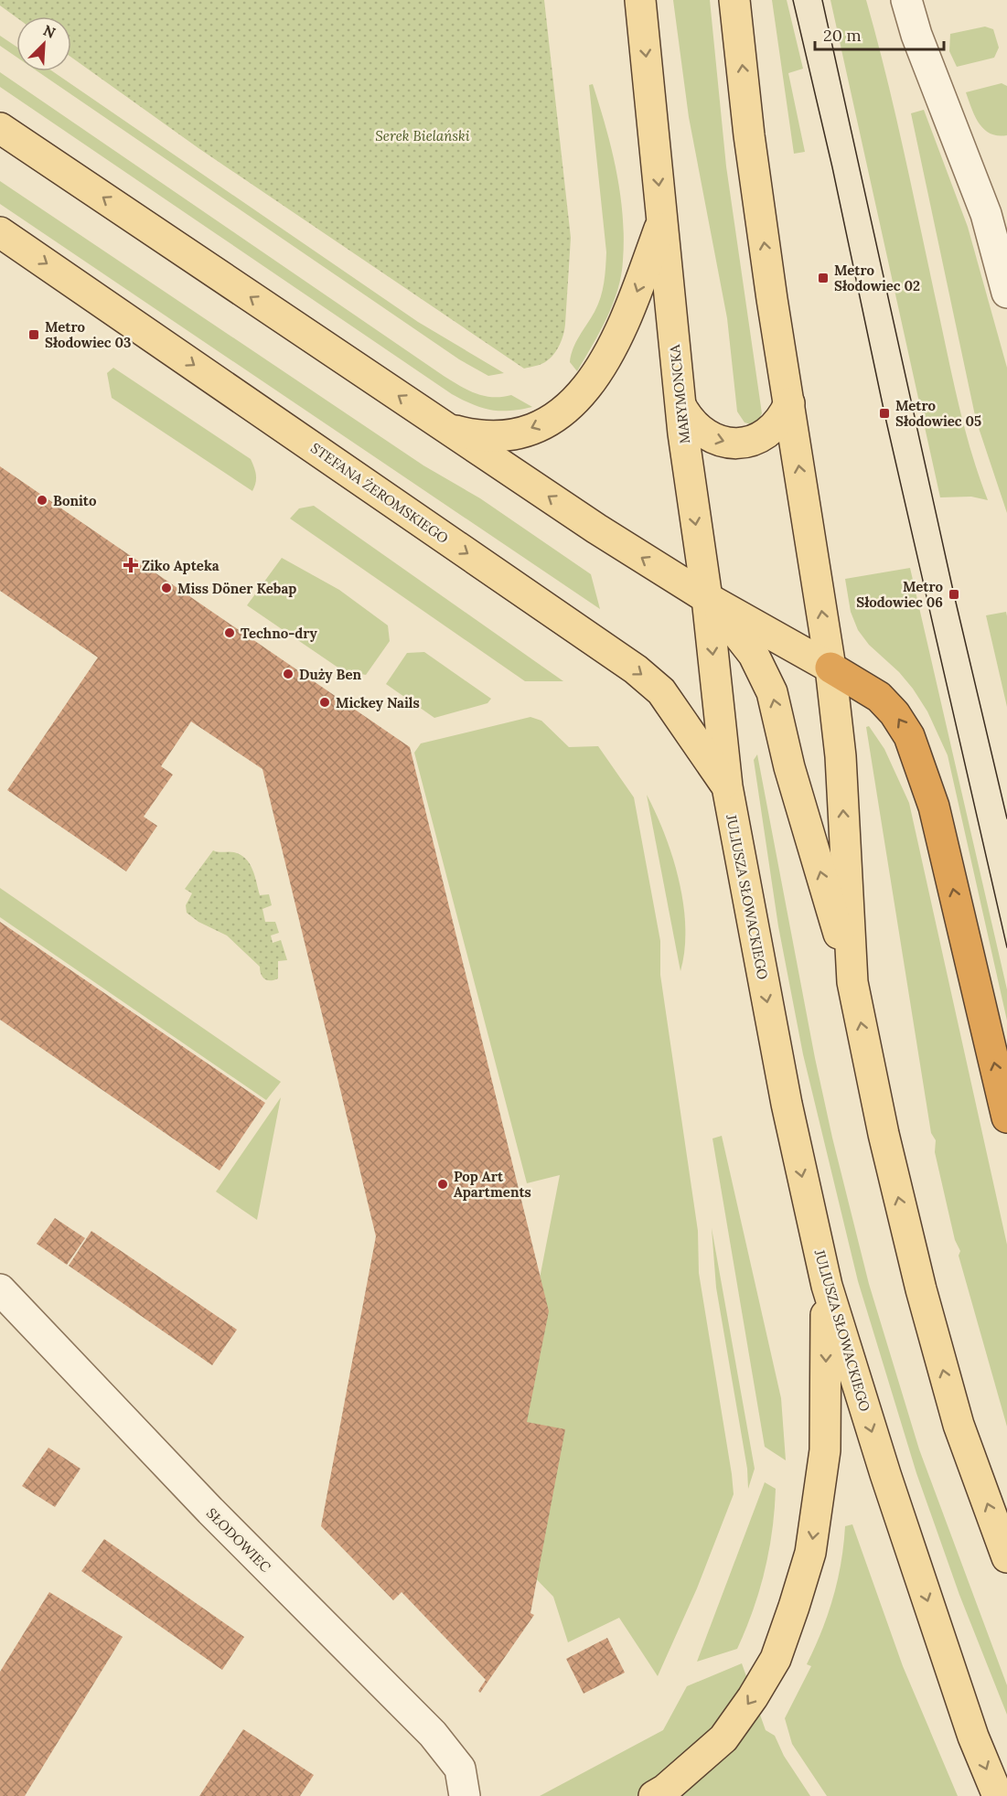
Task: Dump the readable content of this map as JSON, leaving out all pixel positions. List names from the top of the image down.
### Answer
{
  "streets": {
    "main road": ["MARYMONCKA", "STEFANA ŻEROMSKIEGO", "JULIUSZA SŁOWACKIEGO"],
    "street": ["SŁODOWIEC"]
  },
  "crossings": [
    ["MARYMONCKA", "STEFANA ŻEROMSKIEGO"],
    ["MARYMONCKA", "JULIUSZA SŁOWACKIEGO"],
    ["STEFANA ŻEROMSKIEGO", "JULIUSZA SŁOWACKIEGO"]
  ],
  "parks": ["Serek Bielański"],
  "places": {
    "transit": [
      "Metro Słodowiec 02",
      "Metro Słodowiec 03",
      "Metro Słodowiec 05",
      "Metro Słodowiec 06"
    ],
    "other": [
      "Bonito",
      "Miss Döner Kebap",
      "Techno-dry",
      "Duży Ben",
      "Mickey Nails",
      "Pop Art Apartments"
    ],
    "health": ["Ziko Apteka"]
  },
  "scale_bar": "20 m",
  "north": "top right"
}
